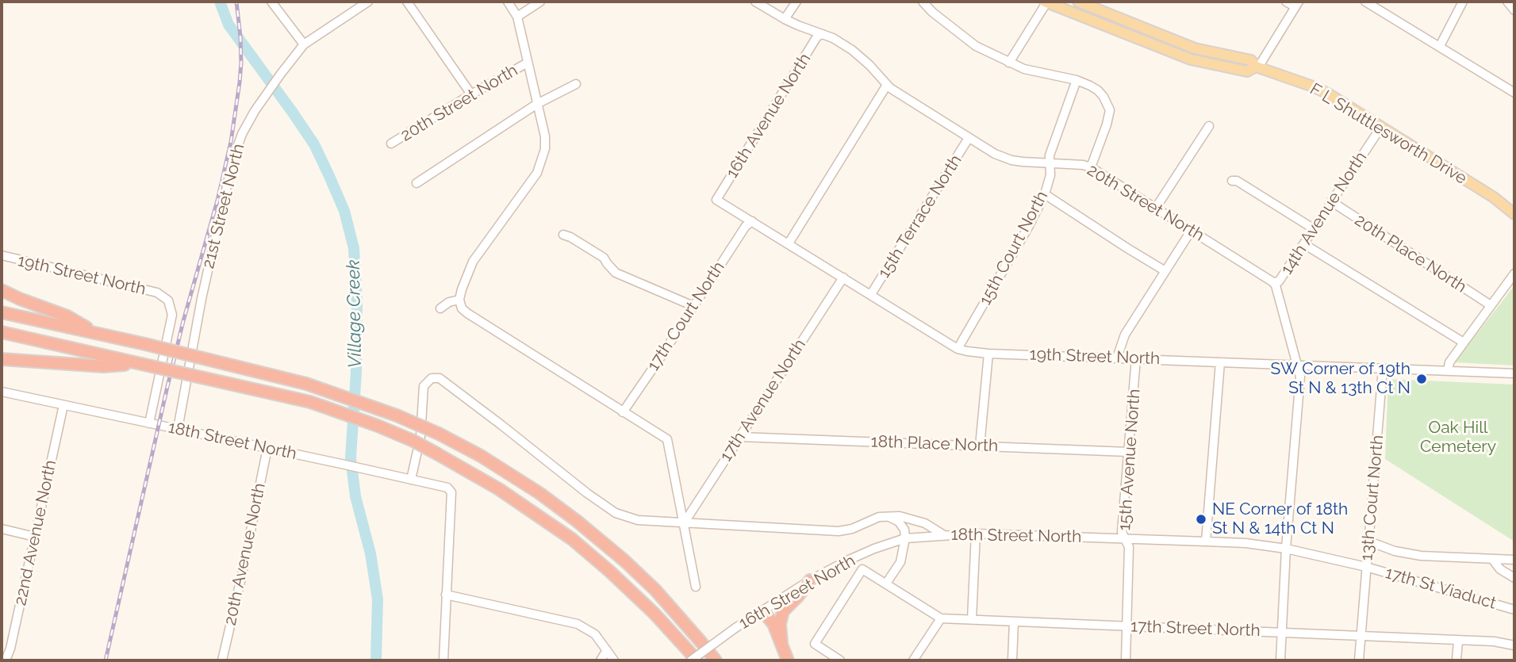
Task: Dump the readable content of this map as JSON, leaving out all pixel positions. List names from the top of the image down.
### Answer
{
  "streets": {
    "main road": ["F L Shuttlesworth Drive"],
    "street": [
      "20th Street North",
      "16th Avenue North",
      "21st Street North",
      "14th Avenue North",
      "15th Terrace North",
      "15th Court North",
      "20th Place North",
      "19th Street North",
      "17th Court North",
      "17th Avenue North",
      "18th Street North",
      "18th Place North",
      "15th Avenue North",
      "13th Court North",
      "22nd Avenue North",
      "20th Avenue North",
      "17th St Viaduct",
      "16th Street North",
      "17th Street North"
    ]
  },
  "crossings": [
    ["20th Street North", "16th Avenue North"],
    ["20th Street North", "14th Avenue North"],
    ["20th Street North", "15th Terrace North"],
    ["20th Street North", "15th Court North"],
    ["16th Avenue North", "19th Street North"],
    ["F L Shuttlesworth Drive", "14th Avenue North"],
    ["21st Street North", "18th Street North"],
    ["14th Avenue North", "20th Place North"],
    ["14th Avenue North", "19th Street North"],
    ["14th Avenue North", "18th Street North"],
    ["14th Avenue North", "17th Street North"],
    ["15th Terrace North", "19th Street North"],
    ["15th Court North", "19th Street North"],
    ["19th Street North", "17th Court North"],
    ["19th Street North", "17th Avenue North"],
    ["19th Street North", "18th Street North"],
    ["19th Street North", "15th Avenue North"],
    ["19th Street North", "13th Court North"],
    ["17th Avenue North", "18th Street North"],
    ["17th Avenue North", "18th Place North"],
    ["18th Street North", "15th Avenue North"],
    ["18th Street North", "13th Court North"],
    ["18th Street North", "22nd Avenue North"],
    ["18th Street North", "20th Avenue North"],
    ["18th Street North", "17th St Viaduct"],
    ["18th Street North", "16th Street North"],
    ["18th Place North", "15th Avenue North"],
    ["15th Avenue North", "17th Street North"],
    ["13th Court North", "17th St Viaduct"],
    ["13th Court North", "17th Street North"]
  ],
  "water": ["Village Creek"],
  "parks": ["Oak Hill Cemetery"],
  "places": ["SW Corner of 19th St N & 13th Ct N", "NE Corner of 18th St N & 14th Ct N"]
}
